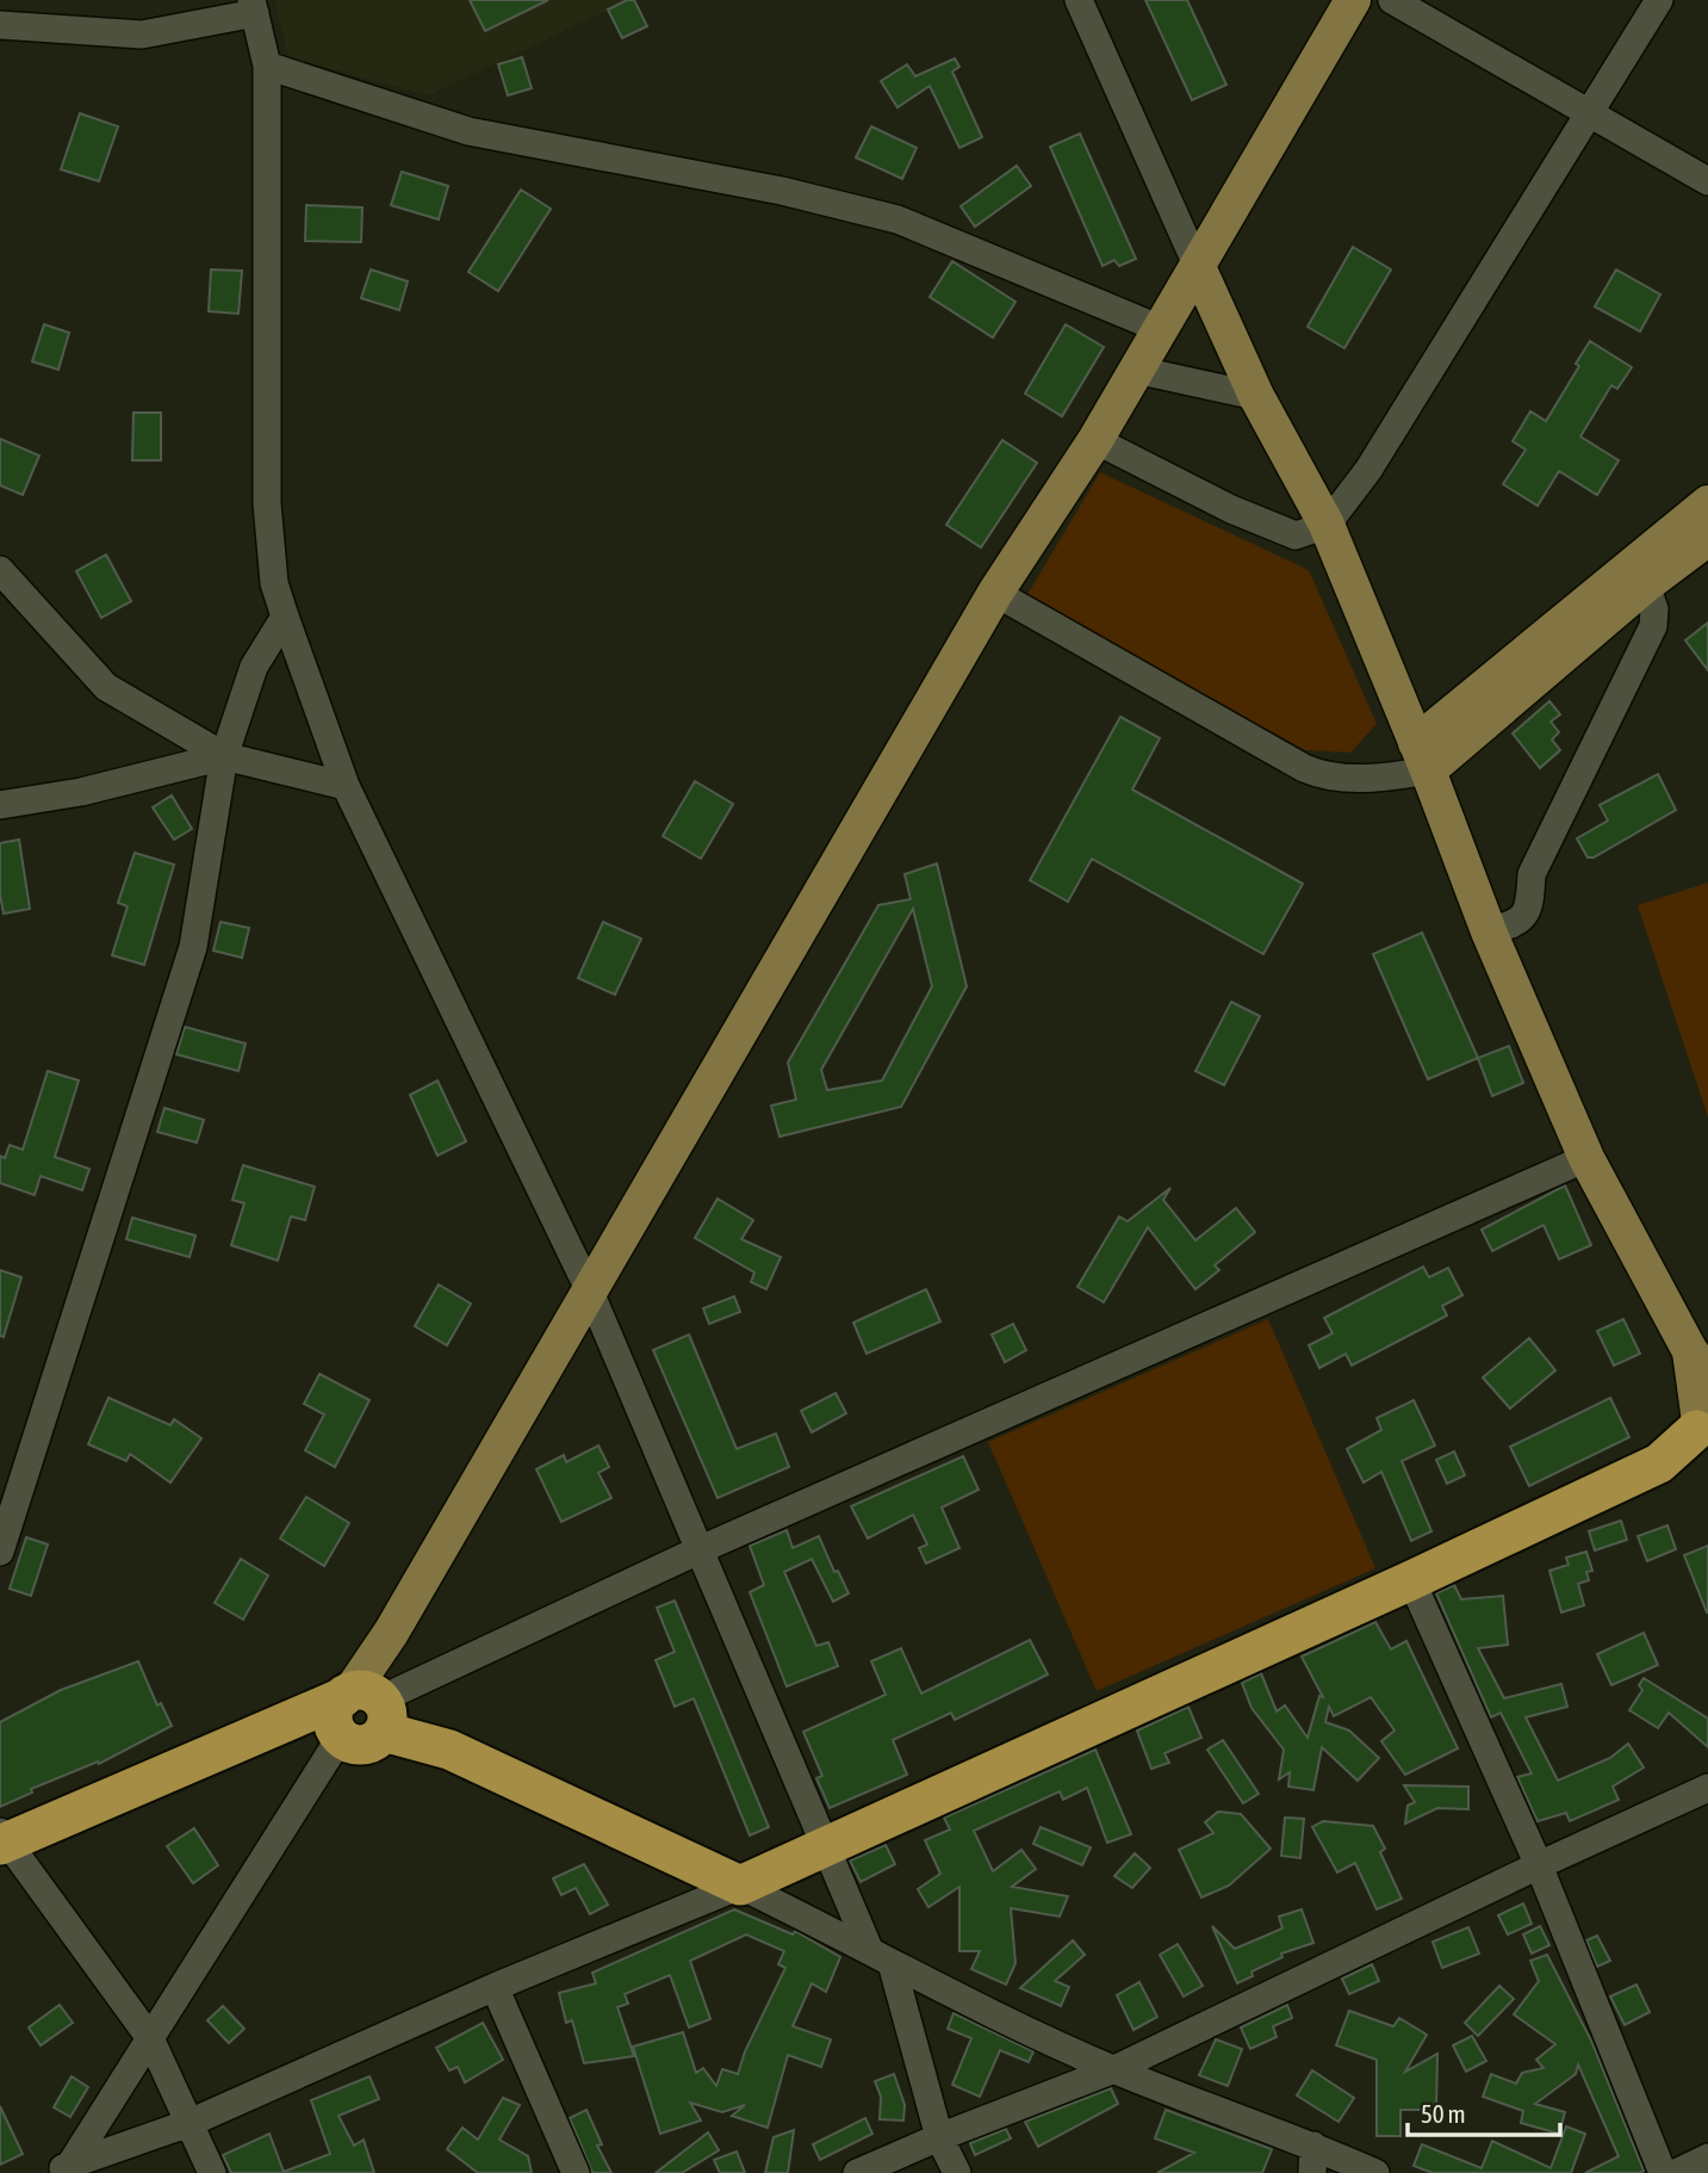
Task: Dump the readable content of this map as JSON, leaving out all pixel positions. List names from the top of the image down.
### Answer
{
  "scale_bar": "50 m"
}
